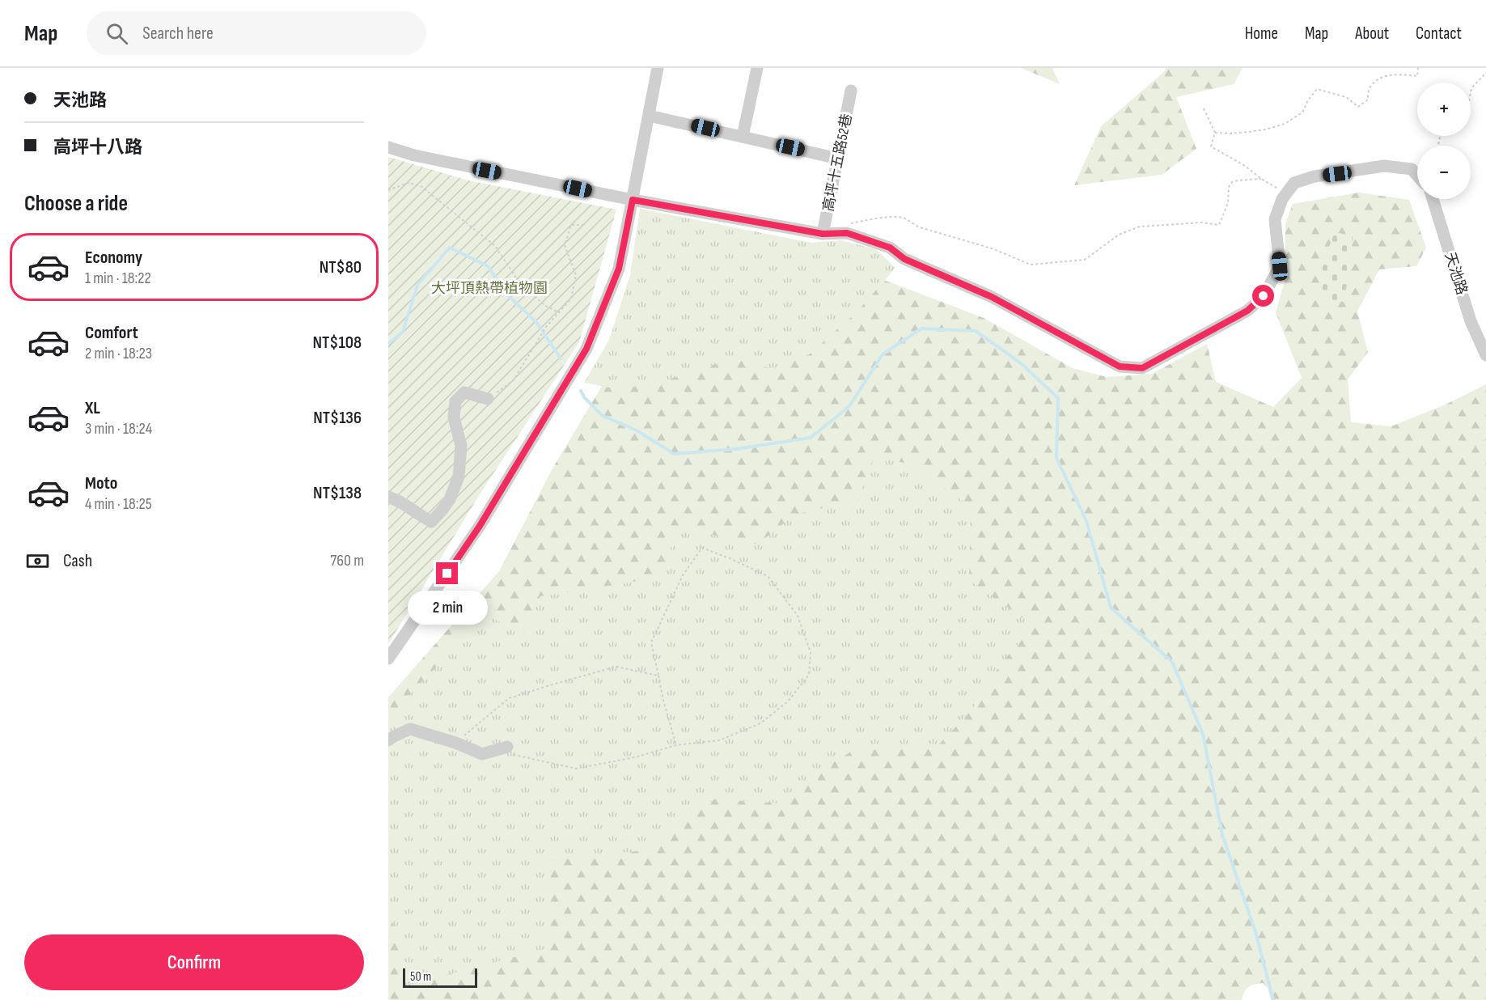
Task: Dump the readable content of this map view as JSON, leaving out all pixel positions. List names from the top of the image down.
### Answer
{
  "streets": {
    "street": ["高坪十五路52巷", "天池路"]
  },
  "parks": ["大坪頂熱帶植物園"],
  "scale_bar": "50 m",
  "page": {
    "header": "Map",
    "search": "Search here",
    "nav": [
      "Home",
      "Map",
      "About",
      "Contact"
    ],
    "banner": ["天池路", "高坪十八路"],
    "map_buttons": ["+", "−"],
    "heading": "Choose a ride",
    "list": [
      {
        "name": "Economy",
        "note": "1 min · 18:22",
        "value": "NT$80"
      },
      {
        "name": "Comfort",
        "note": "2 min · 18:23",
        "value": "NT$108"
      },
      {
        "name": "XL",
        "note": "3 min · 18:24",
        "value": "NT$136"
      },
      {
        "name": "Moto",
        "note": "4 min · 18:25",
        "value": "NT$138"
      }
    ],
    "pay": ["Cash", "760 m"],
    "bubble": "2 min",
    "buttons": "Confirm",
    "scale": "50 m"
  }
}
